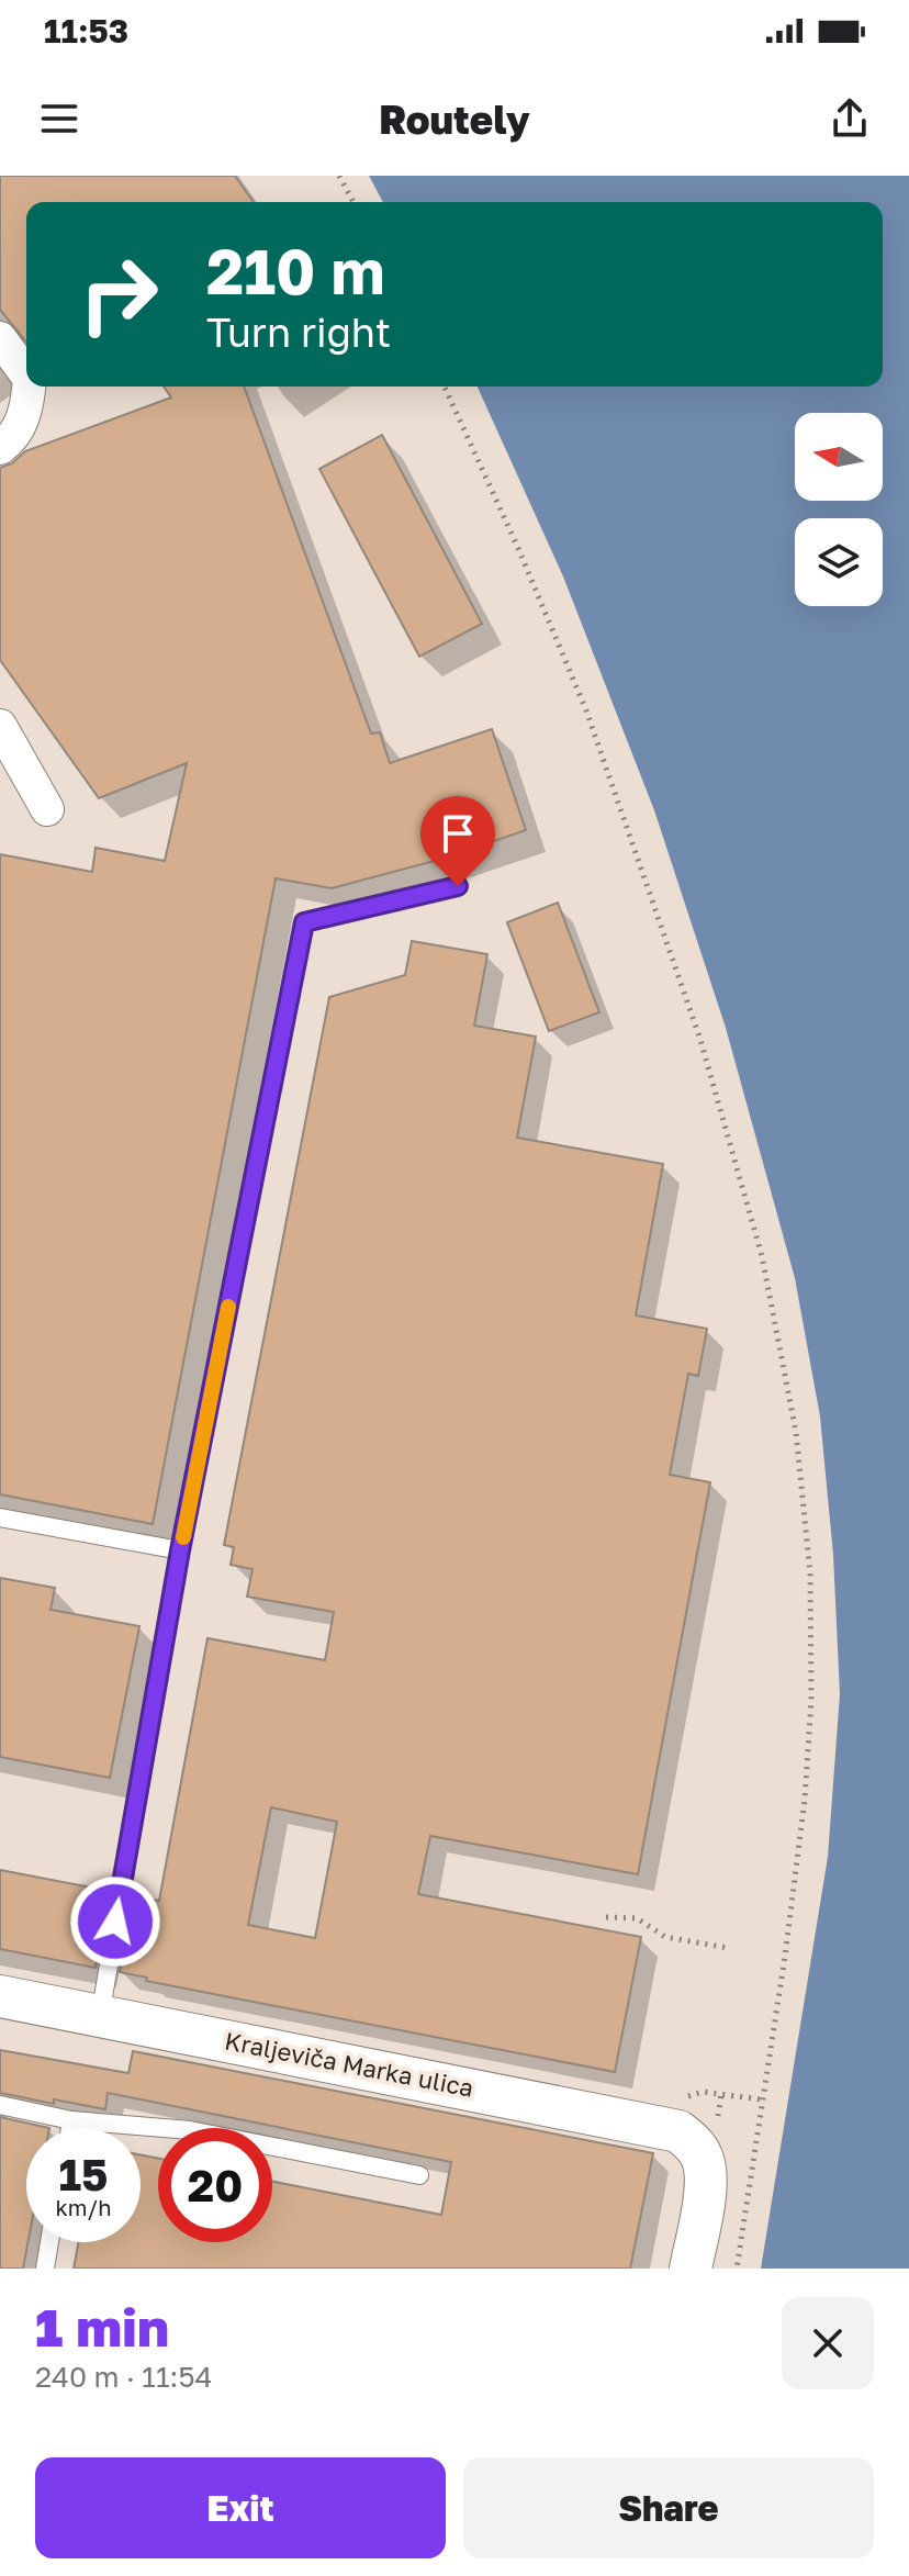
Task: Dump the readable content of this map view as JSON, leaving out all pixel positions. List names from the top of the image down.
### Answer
{
  "streets": {
    "street": ["Kraljeviča Marka ulica"]
  },
  "north": "left",
  "page": {
    "status": "11:53",
    "header": "Routely",
    "turn": ["210 m", "Turn right"],
    "speed": "15 km/h",
    "limit": "20",
    "heading": ["1 min", "240 m · 11:54"],
    "buttons": ["Exit", "Share"]
  }
}
